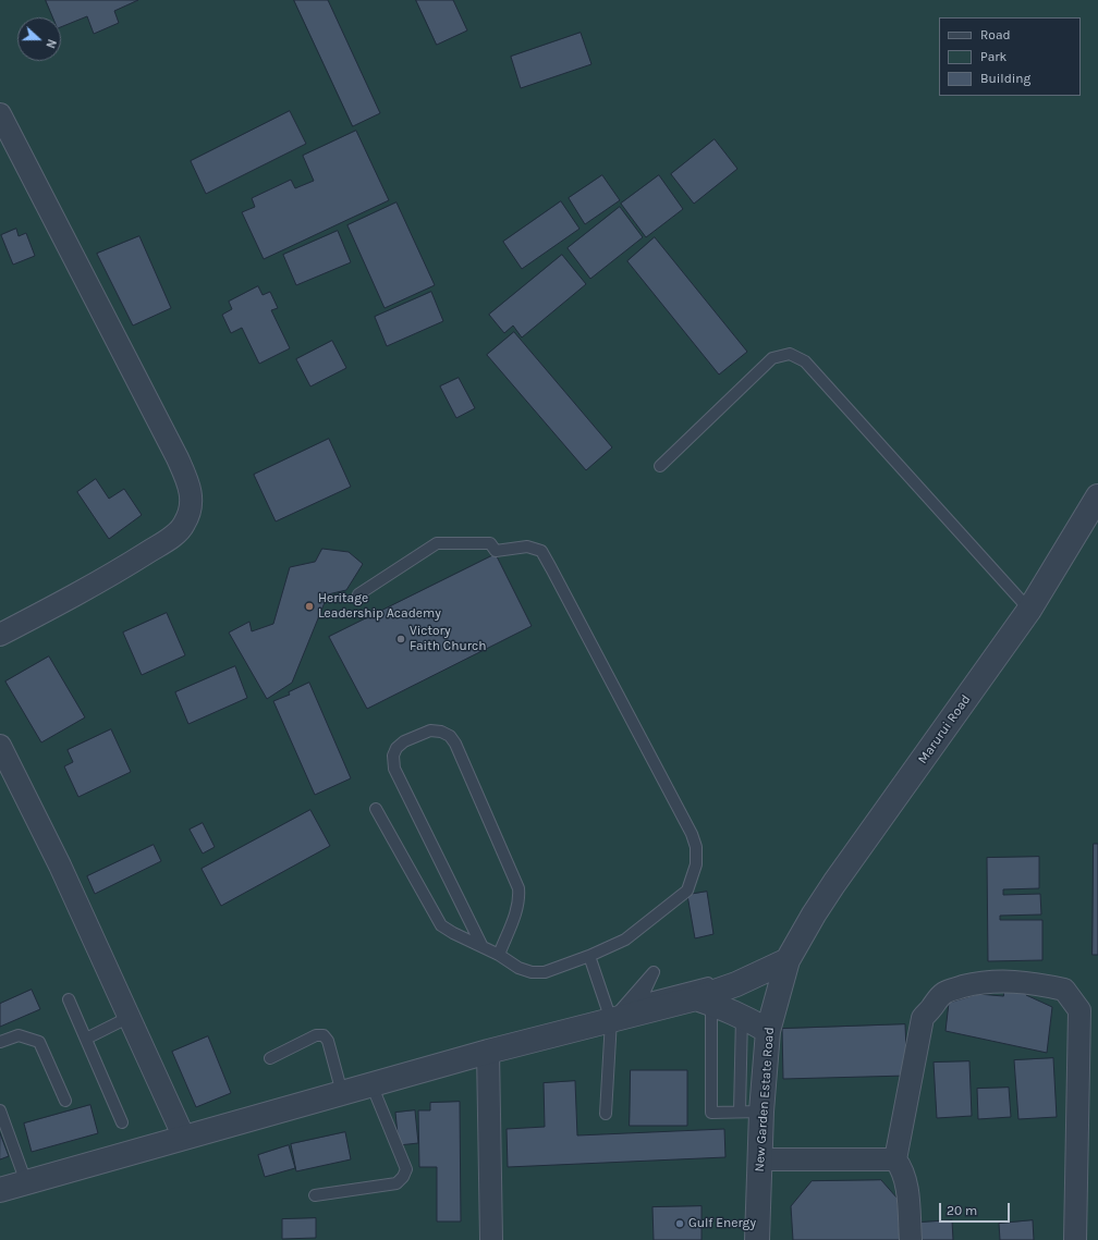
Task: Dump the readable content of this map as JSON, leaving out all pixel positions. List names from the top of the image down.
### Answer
{
  "streets": {
    "street": ["Marurui Road", "New Garden Estate Road"]
  },
  "crossings": [
    ["Marurui Road", "New Garden Estate Road"]
  ],
  "places": ["Heritage Leadership Academy", "Victory Faith Church", "Gulf Energy"],
  "legend": ["Road", "Park", "Building"],
  "scale_bar": "20 m",
  "north": "right"
}
